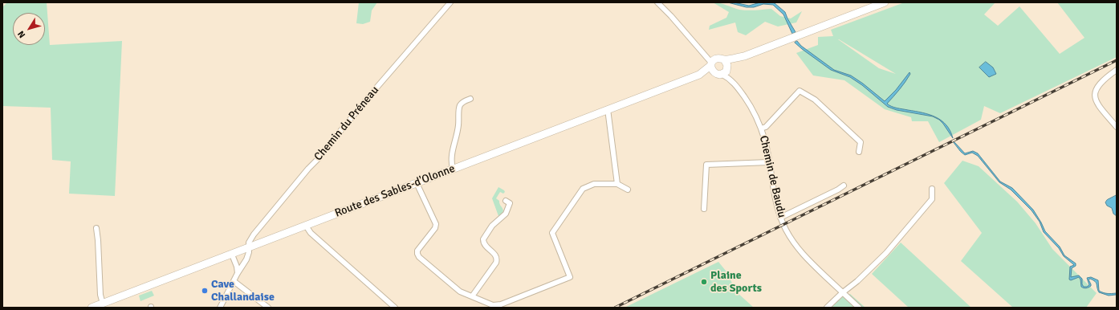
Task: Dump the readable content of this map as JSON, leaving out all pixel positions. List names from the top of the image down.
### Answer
{
  "streets": {
    "main road": ["Route des Sables-d'Olonne"],
    "street": ["Chemin du Préneau", "Chemin de Baudu"]
  },
  "crossings": [
    ["Chemin du Préneau", "Route des Sables-d'Olonne"],
    ["Chemin de Baudu", "Route des Sables-d'Olonne"]
  ],
  "places": ["Plaine des Sports", "Cave Challandaise"],
  "north": "bottom left"
}
